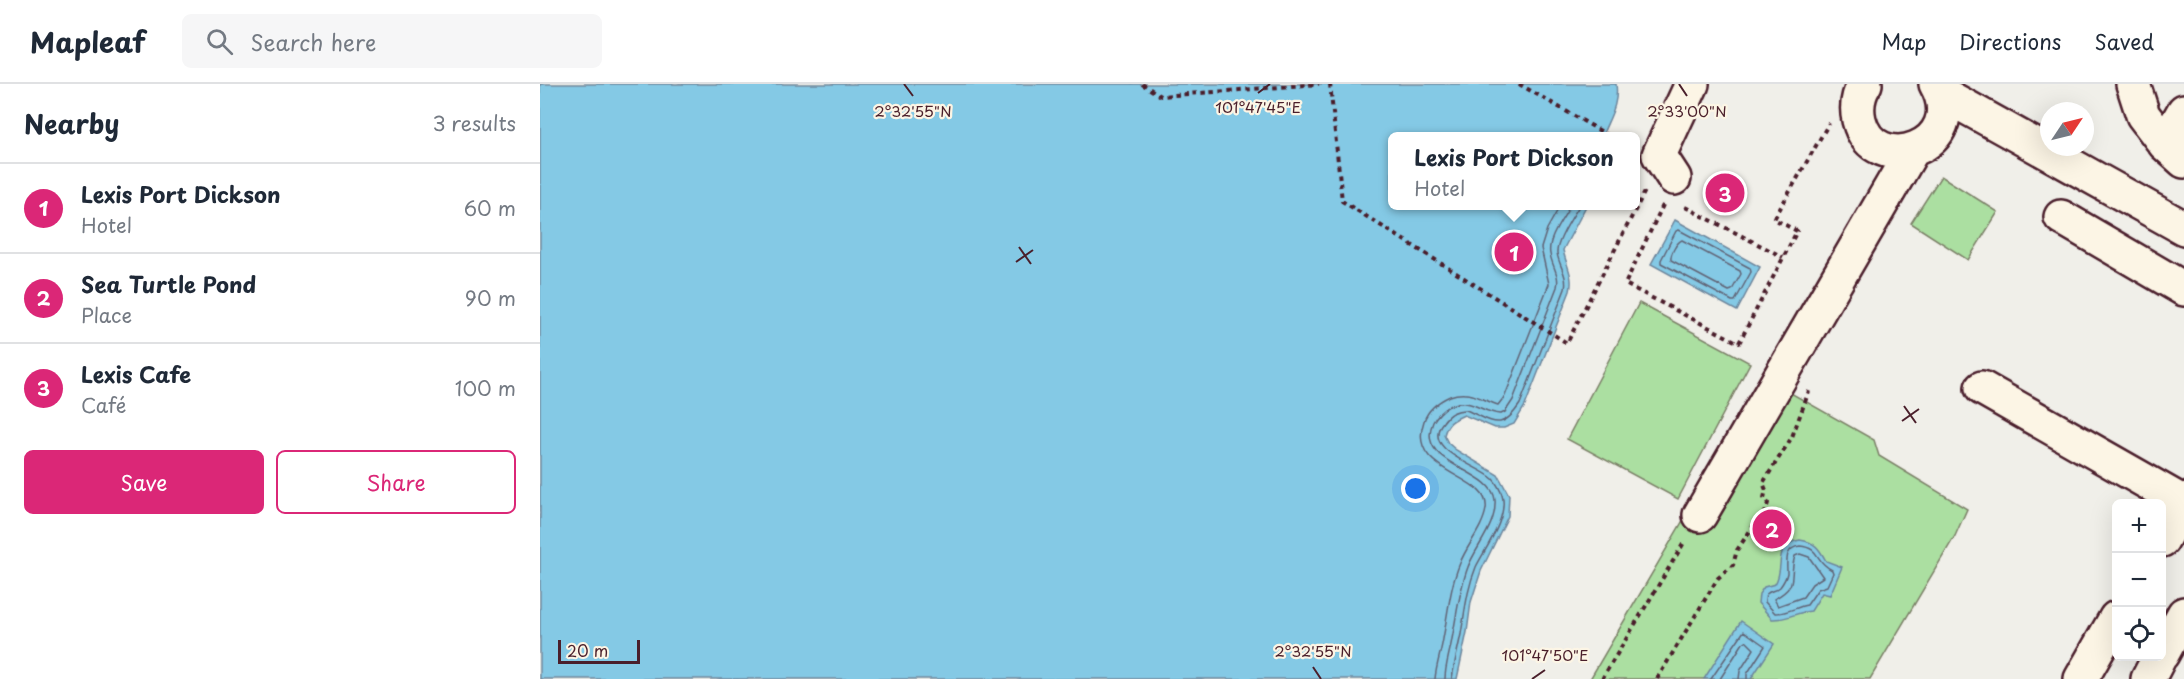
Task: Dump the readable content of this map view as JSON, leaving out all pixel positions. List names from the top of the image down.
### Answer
{
  "scale_bar": "20 m",
  "north": "top right",
  "page": {
    "header": "Mapleaf",
    "search": "Search here",
    "nav": ["Map", "Directions", "Saved"],
    "heading": ["Nearby", "3 results"],
    "popup": ["Lexis Port Dickson", "Hotel"],
    "list": [
      {
        "mark": "1",
        "name": "Lexis Port Dickson",
        "note": "Hotel",
        "value": "60 m"
      },
      {
        "mark": "2",
        "name": "Sea Turtle Pond",
        "note": "Place",
        "value": "90 m"
      },
      {
        "mark": "3",
        "name": "Lexis Cafe",
        "note": "Café",
        "value": "100 m"
      }
    ],
    "pins": ["3", "1", "2"],
    "buttons": ["Save", "Share"],
    "map_buttons": ["+", "−"],
    "scale": "20 m"
  },
  "coordinates": [
    "101°47'45\"E",
    "2°32'55\"N",
    "2°33'00\"N",
    "101°47'50\"E"
  ]
}
